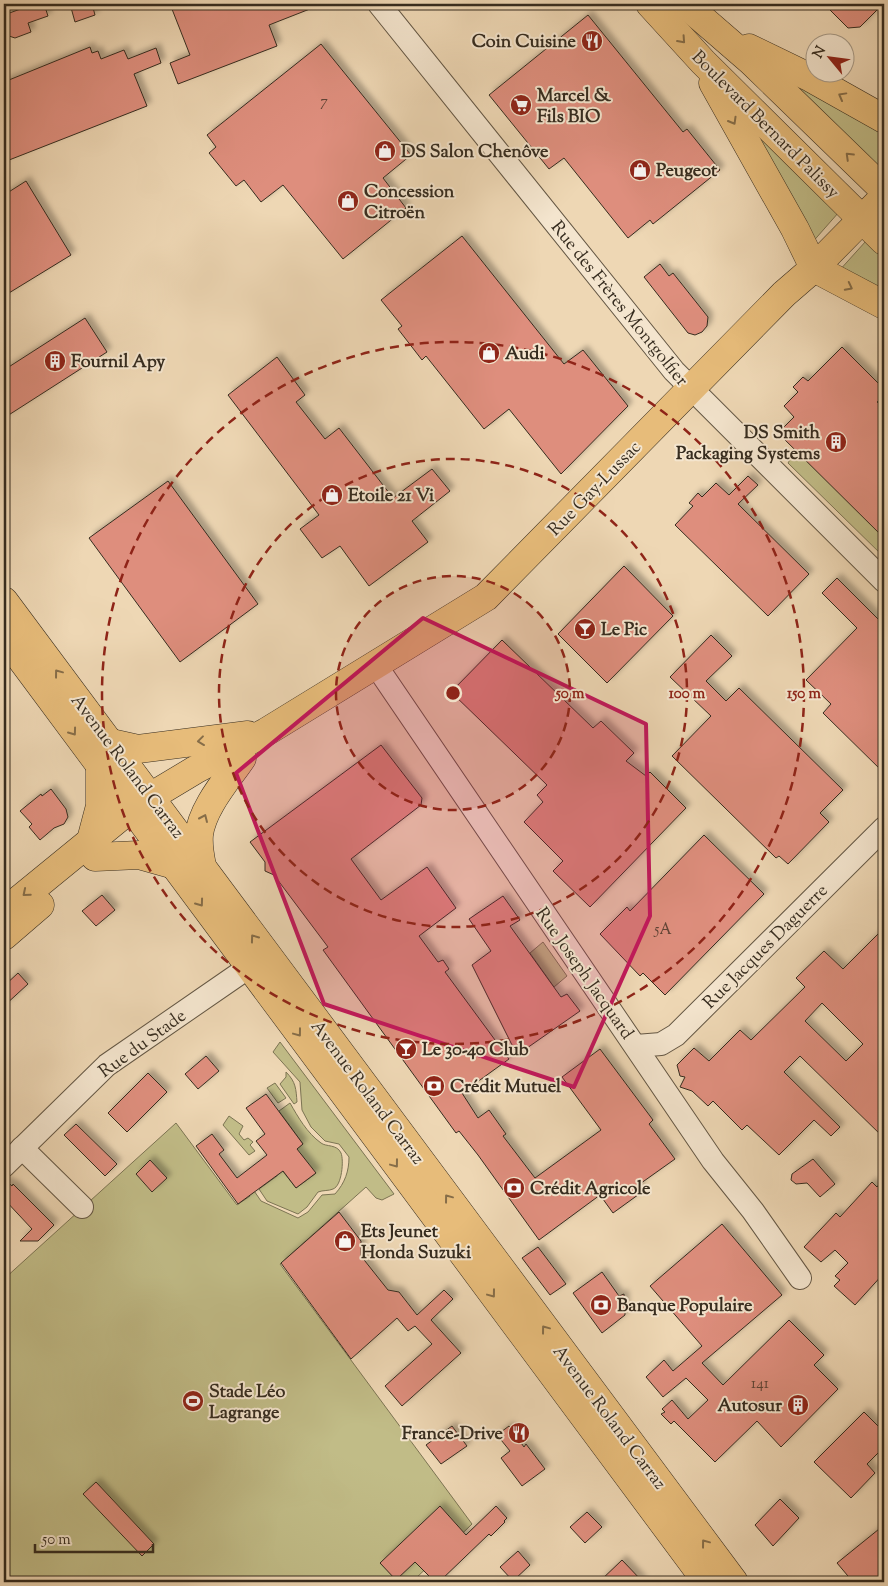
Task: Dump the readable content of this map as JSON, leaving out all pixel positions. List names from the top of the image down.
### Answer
{
  "streets": {
    "main road": ["Boulevard Bernard Palissy", "Rue Gay-Lussac", "Avenue Roland Carraz"],
    "street": [
      "Rue des Frères Montgolfier",
      "Rue Jacques Daguerre",
      "Rue Joseph Jacquard",
      "Rue du Stade"
    ]
  },
  "crossings": [
    ["Boulevard Bernard Palissy", "Rue Gay-Lussac"],
    ["Rue des Frères Montgolfier", "Rue Gay-Lussac"],
    ["Rue Gay-Lussac", "Avenue Roland Carraz"],
    ["Rue Gay-Lussac", "Rue Joseph Jacquard"],
    ["Avenue Roland Carraz", "Rue du Stade"],
    ["Rue Jacques Daguerre", "Rue Joseph Jacquard"]
  ],
  "places": {
    "restaurant": ["Coin Cuisine", "France-Drive"],
    "supermarket": ["Marcel & Fils BIO"],
    "shop": [
      "DS Salon Chenôve",
      "Peugeot",
      "Concession Citroën",
      "Audi",
      "Etoile 21 Vi",
      "Ets Jeunet Honda Suzuki"
    ],
    "building": ["Fournil Apy", "DS Smith Packaging Systems", "Autosur"],
    "bar": ["Le Pic", "Le 30-40 Club"],
    "bank": ["Crédit Mutuel", "Crédit Agricole", "Banque Populaire"],
    "sports": ["Stade Léo Lagrange"]
  },
  "house_numbers": ["7", "5A", "141"],
  "scale_bar": "50 m",
  "north": "top left",
  "rings": ["50 m", "100 m", "150 m"]
}
